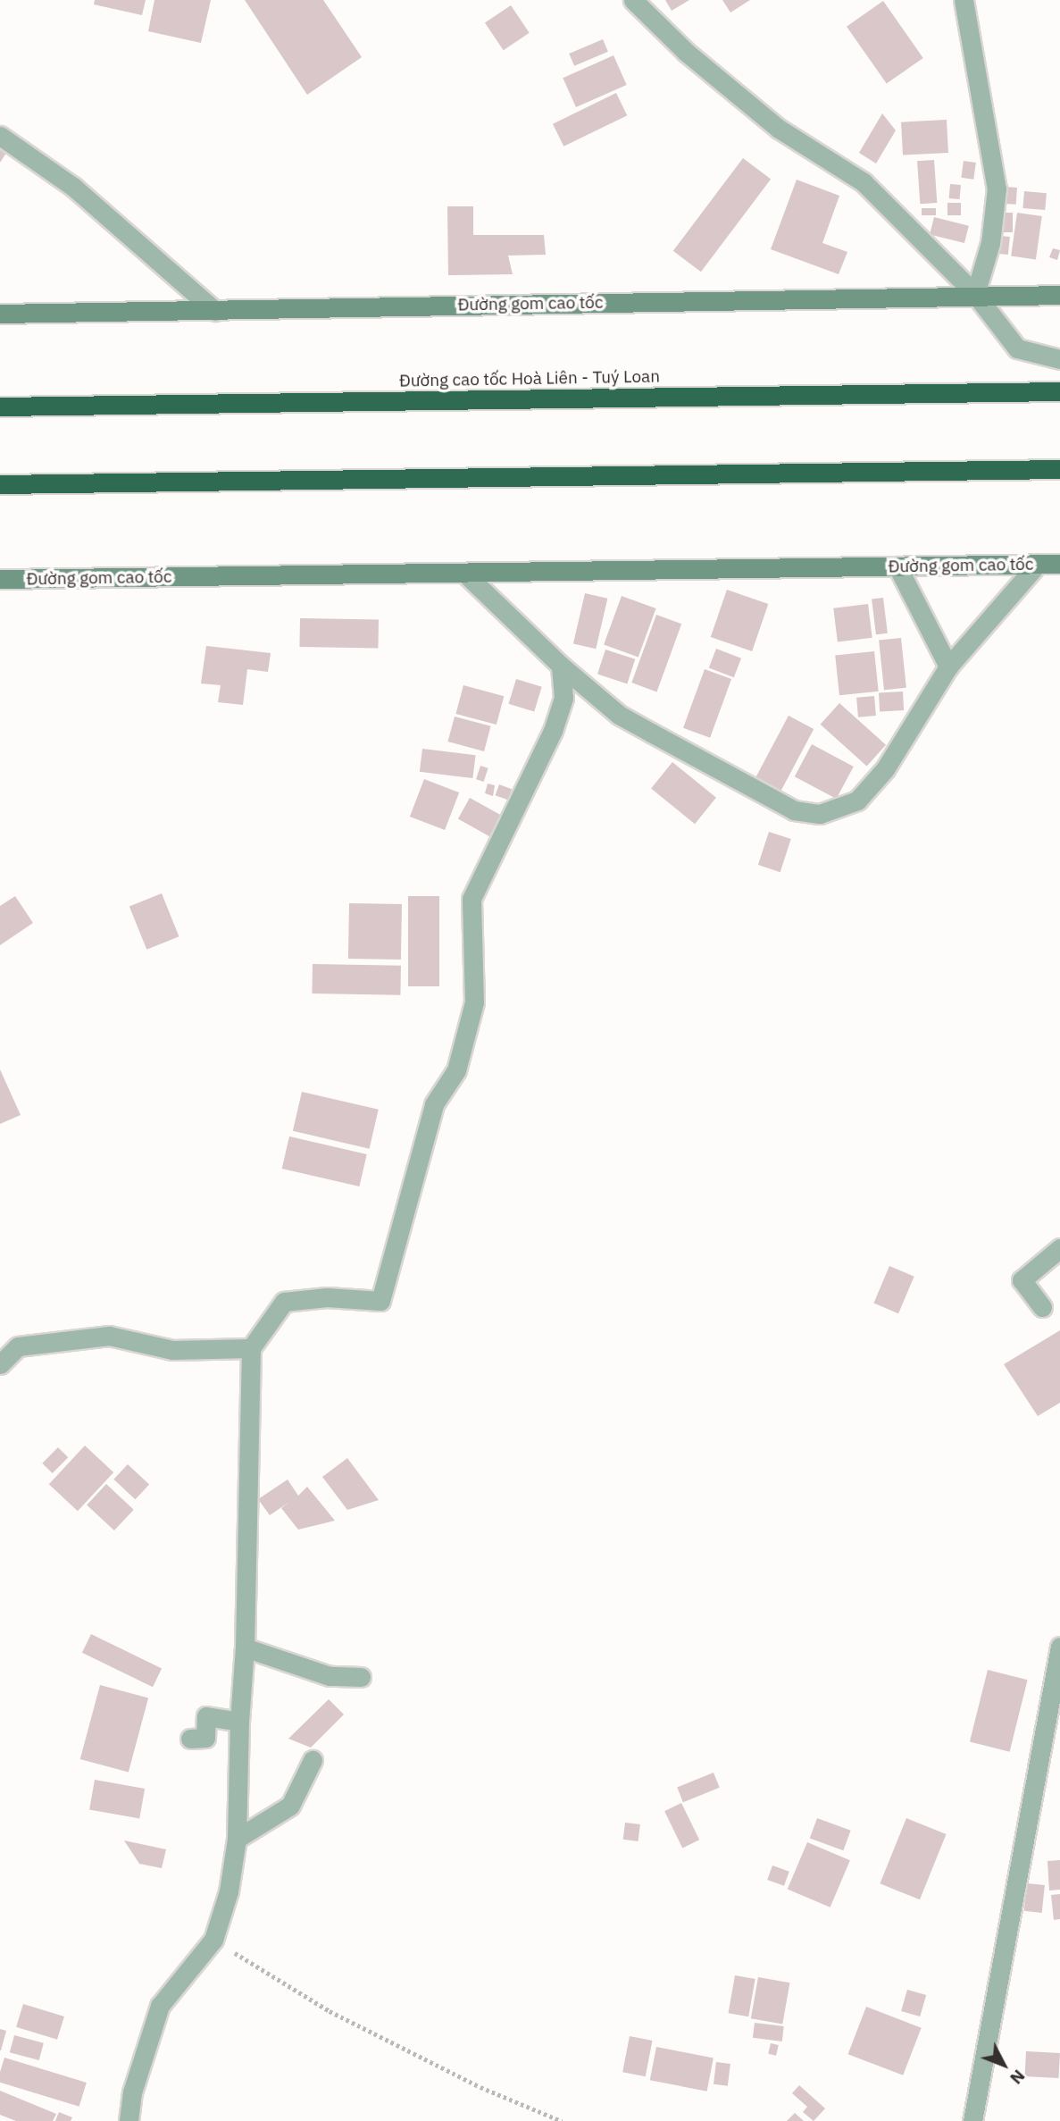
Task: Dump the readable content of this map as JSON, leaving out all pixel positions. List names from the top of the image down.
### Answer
{
  "streets": {
    "highway": ["Đường cao tốc Hoà Liên - Tuý Loan"],
    "main road": ["Đường gom cao tốc"]
  },
  "north": "bottom right"
}
